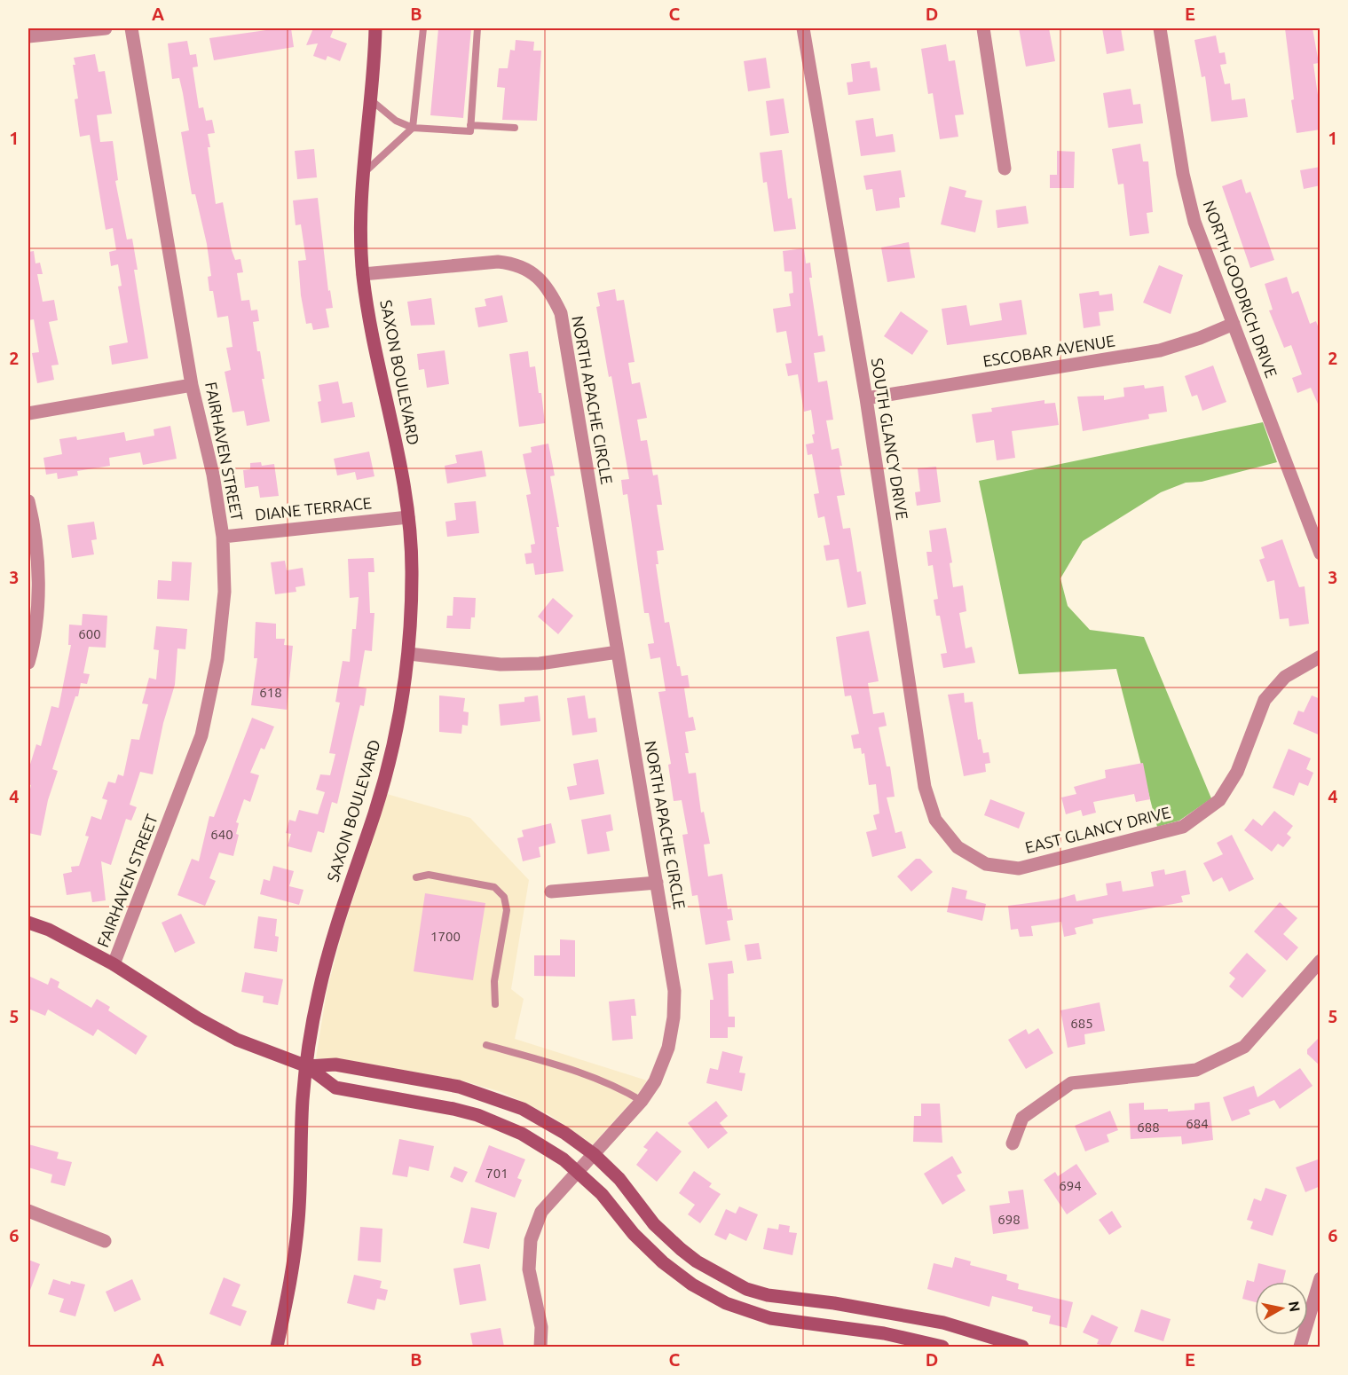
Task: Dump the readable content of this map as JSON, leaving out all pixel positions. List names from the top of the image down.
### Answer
{
  "streets": {
    "street": [
      "NORTH GOODRICH DRIVE",
      "ESCOBAR AVENUE",
      "SAXON BOULEVARD",
      "NORTH APACHE CIRCLE",
      "SOUTH GLANCY DRIVE",
      "FAIRHAVEN STREET",
      "DIANE TERRACE",
      "EAST GLANCY DRIVE"
    ]
  },
  "crossings": [
    ["NORTH GOODRICH DRIVE", "ESCOBAR AVENUE"],
    ["ESCOBAR AVENUE", "SOUTH GLANCY DRIVE"],
    ["SAXON BOULEVARD", "NORTH APACHE CIRCLE"],
    ["SAXON BOULEVARD", "DIANE TERRACE"],
    ["SOUTH GLANCY DRIVE", "EAST GLANCY DRIVE"],
    ["FAIRHAVEN STREET", "DIANE TERRACE"]
  ],
  "house_numbers": [
    "600",
    "618",
    "640",
    "1700",
    "685",
    "684",
    "688",
    "701",
    "694",
    "698"
  ],
  "north": "right",
  "grid": {
    "columns": [
      "A",
      "B",
      "C",
      "D",
      "E"
    ],
    "rows": [
      "1",
      "2",
      "3",
      "4",
      "5",
      "6"
    ]
  }
}
